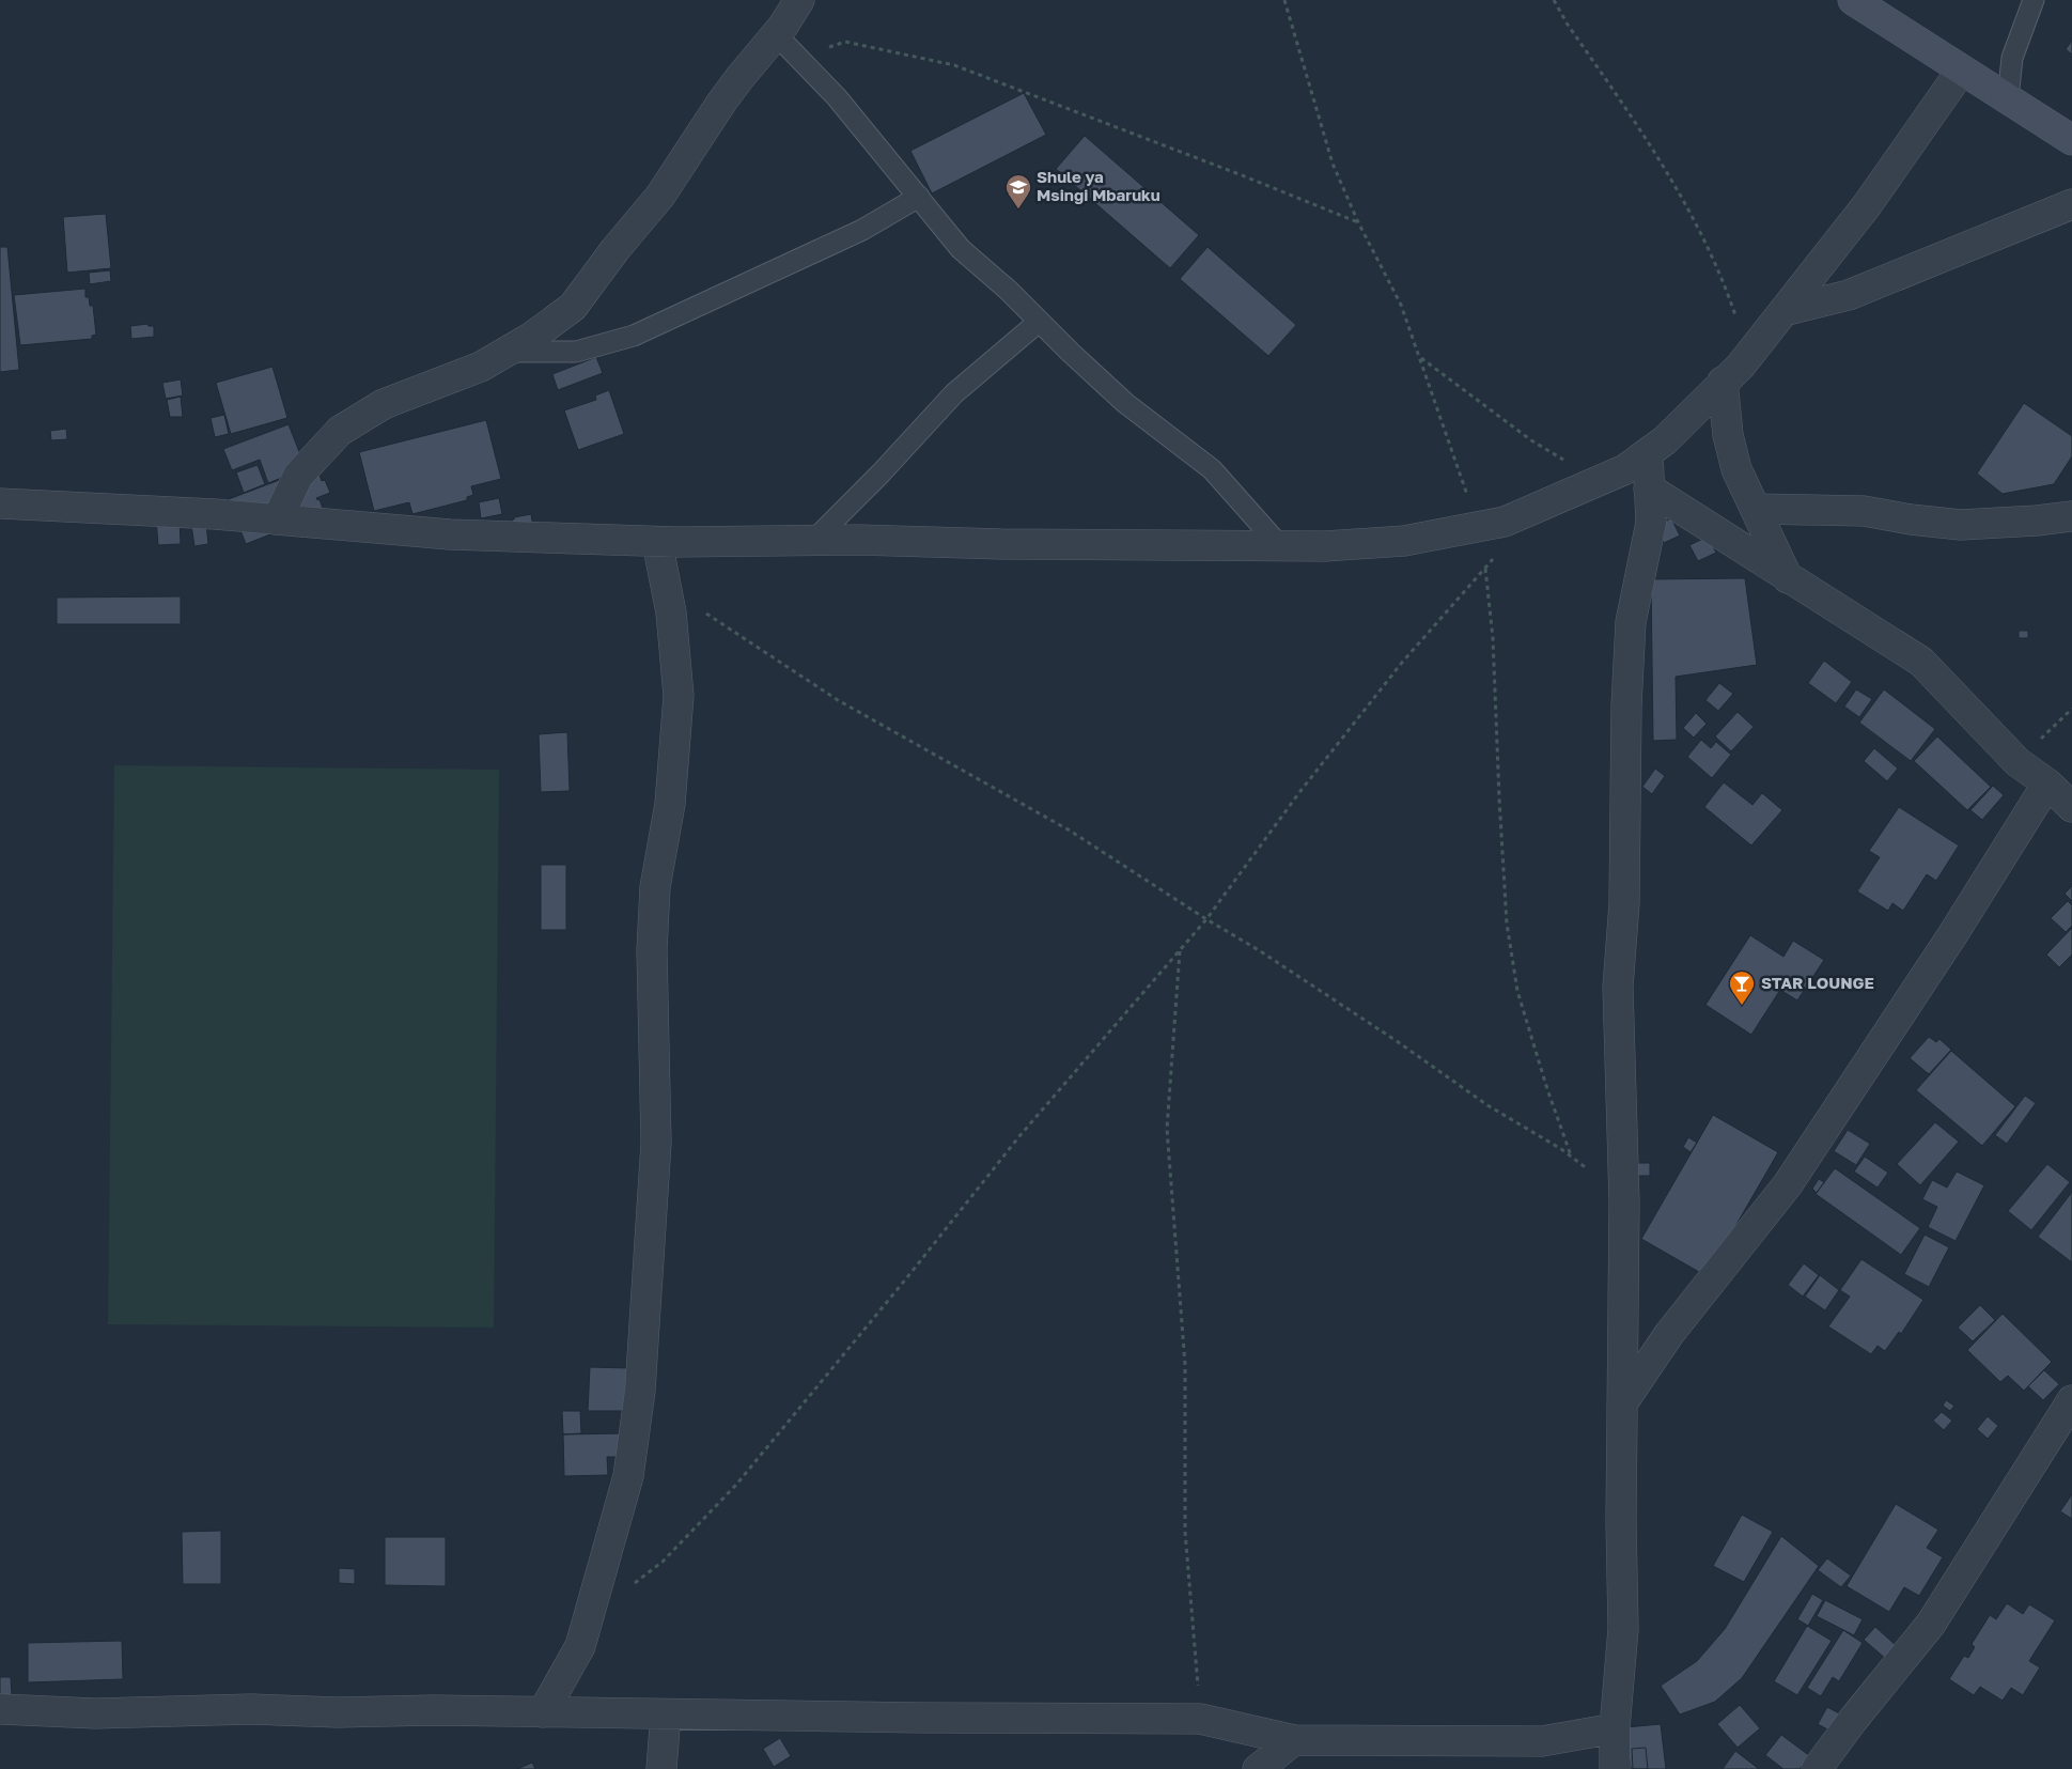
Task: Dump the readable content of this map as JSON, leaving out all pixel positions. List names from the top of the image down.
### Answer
{
  "places": {
    "school or university": ["Shule ya Msingi Mbaruku"],
    "bar": ["STAR LOUNGE"]
  }
}
